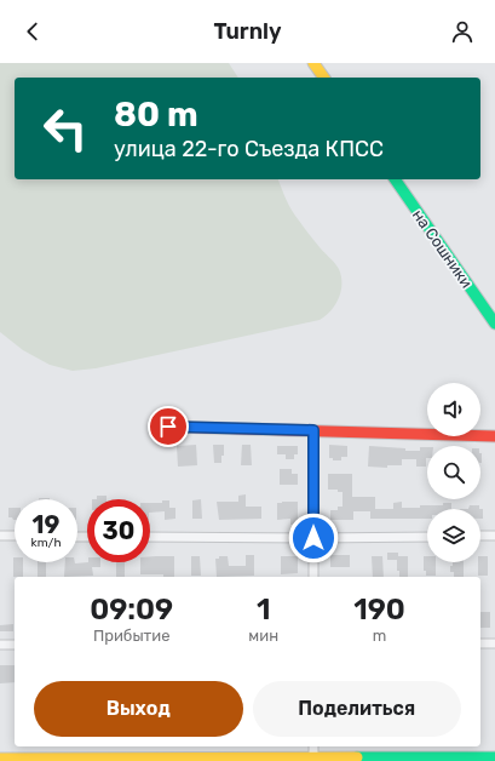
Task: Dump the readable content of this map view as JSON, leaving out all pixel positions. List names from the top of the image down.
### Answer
{
  "streets": {
    "street": ["на Сошники"]
  },
  "page": {
    "header": "Turnly",
    "turn": ["80 m", "улица 22-го Съезда КПСС"],
    "speed": "19 km/h",
    "limit": "30",
    "eta": [
      "09:09",
      "Прибытие",
      "1",
      "мин",
      "190",
      "m"
    ],
    "buttons": ["Выход", "Поделиться"]
  }
}
